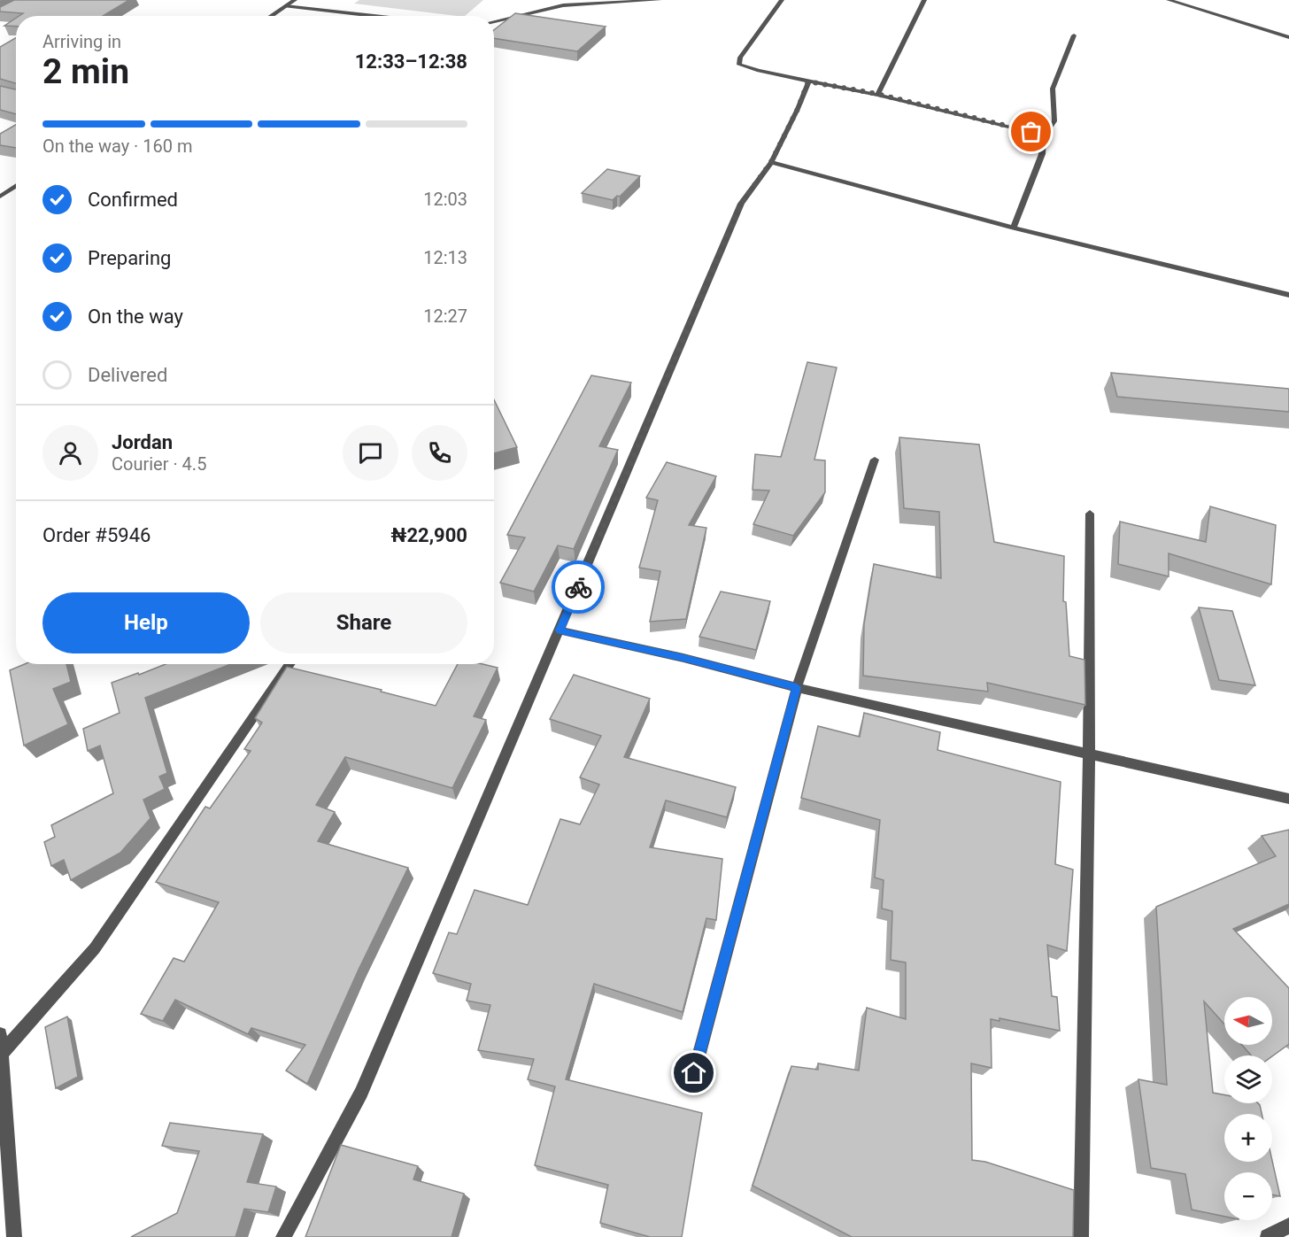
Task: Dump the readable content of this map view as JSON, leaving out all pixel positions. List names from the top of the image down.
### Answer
{
  "north": "left",
  "page": {
    "heading": ["2 min", "Arriving in", "12:33–12:38"],
    "panel": [
      "Jordan",
      "Courier · 4.5",
      "Order #5946",
      "₦22,900"
    ],
    "bar": "On the way · 160 m",
    "list": [
      ["Confirmed", "12:03"],
      ["Preparing", "12:13"],
      ["On the way", "12:27"],
      "Delivered"
    ],
    "buttons": ["Help", "Share"],
    "map_buttons": ["+", "−"]
  }
}
